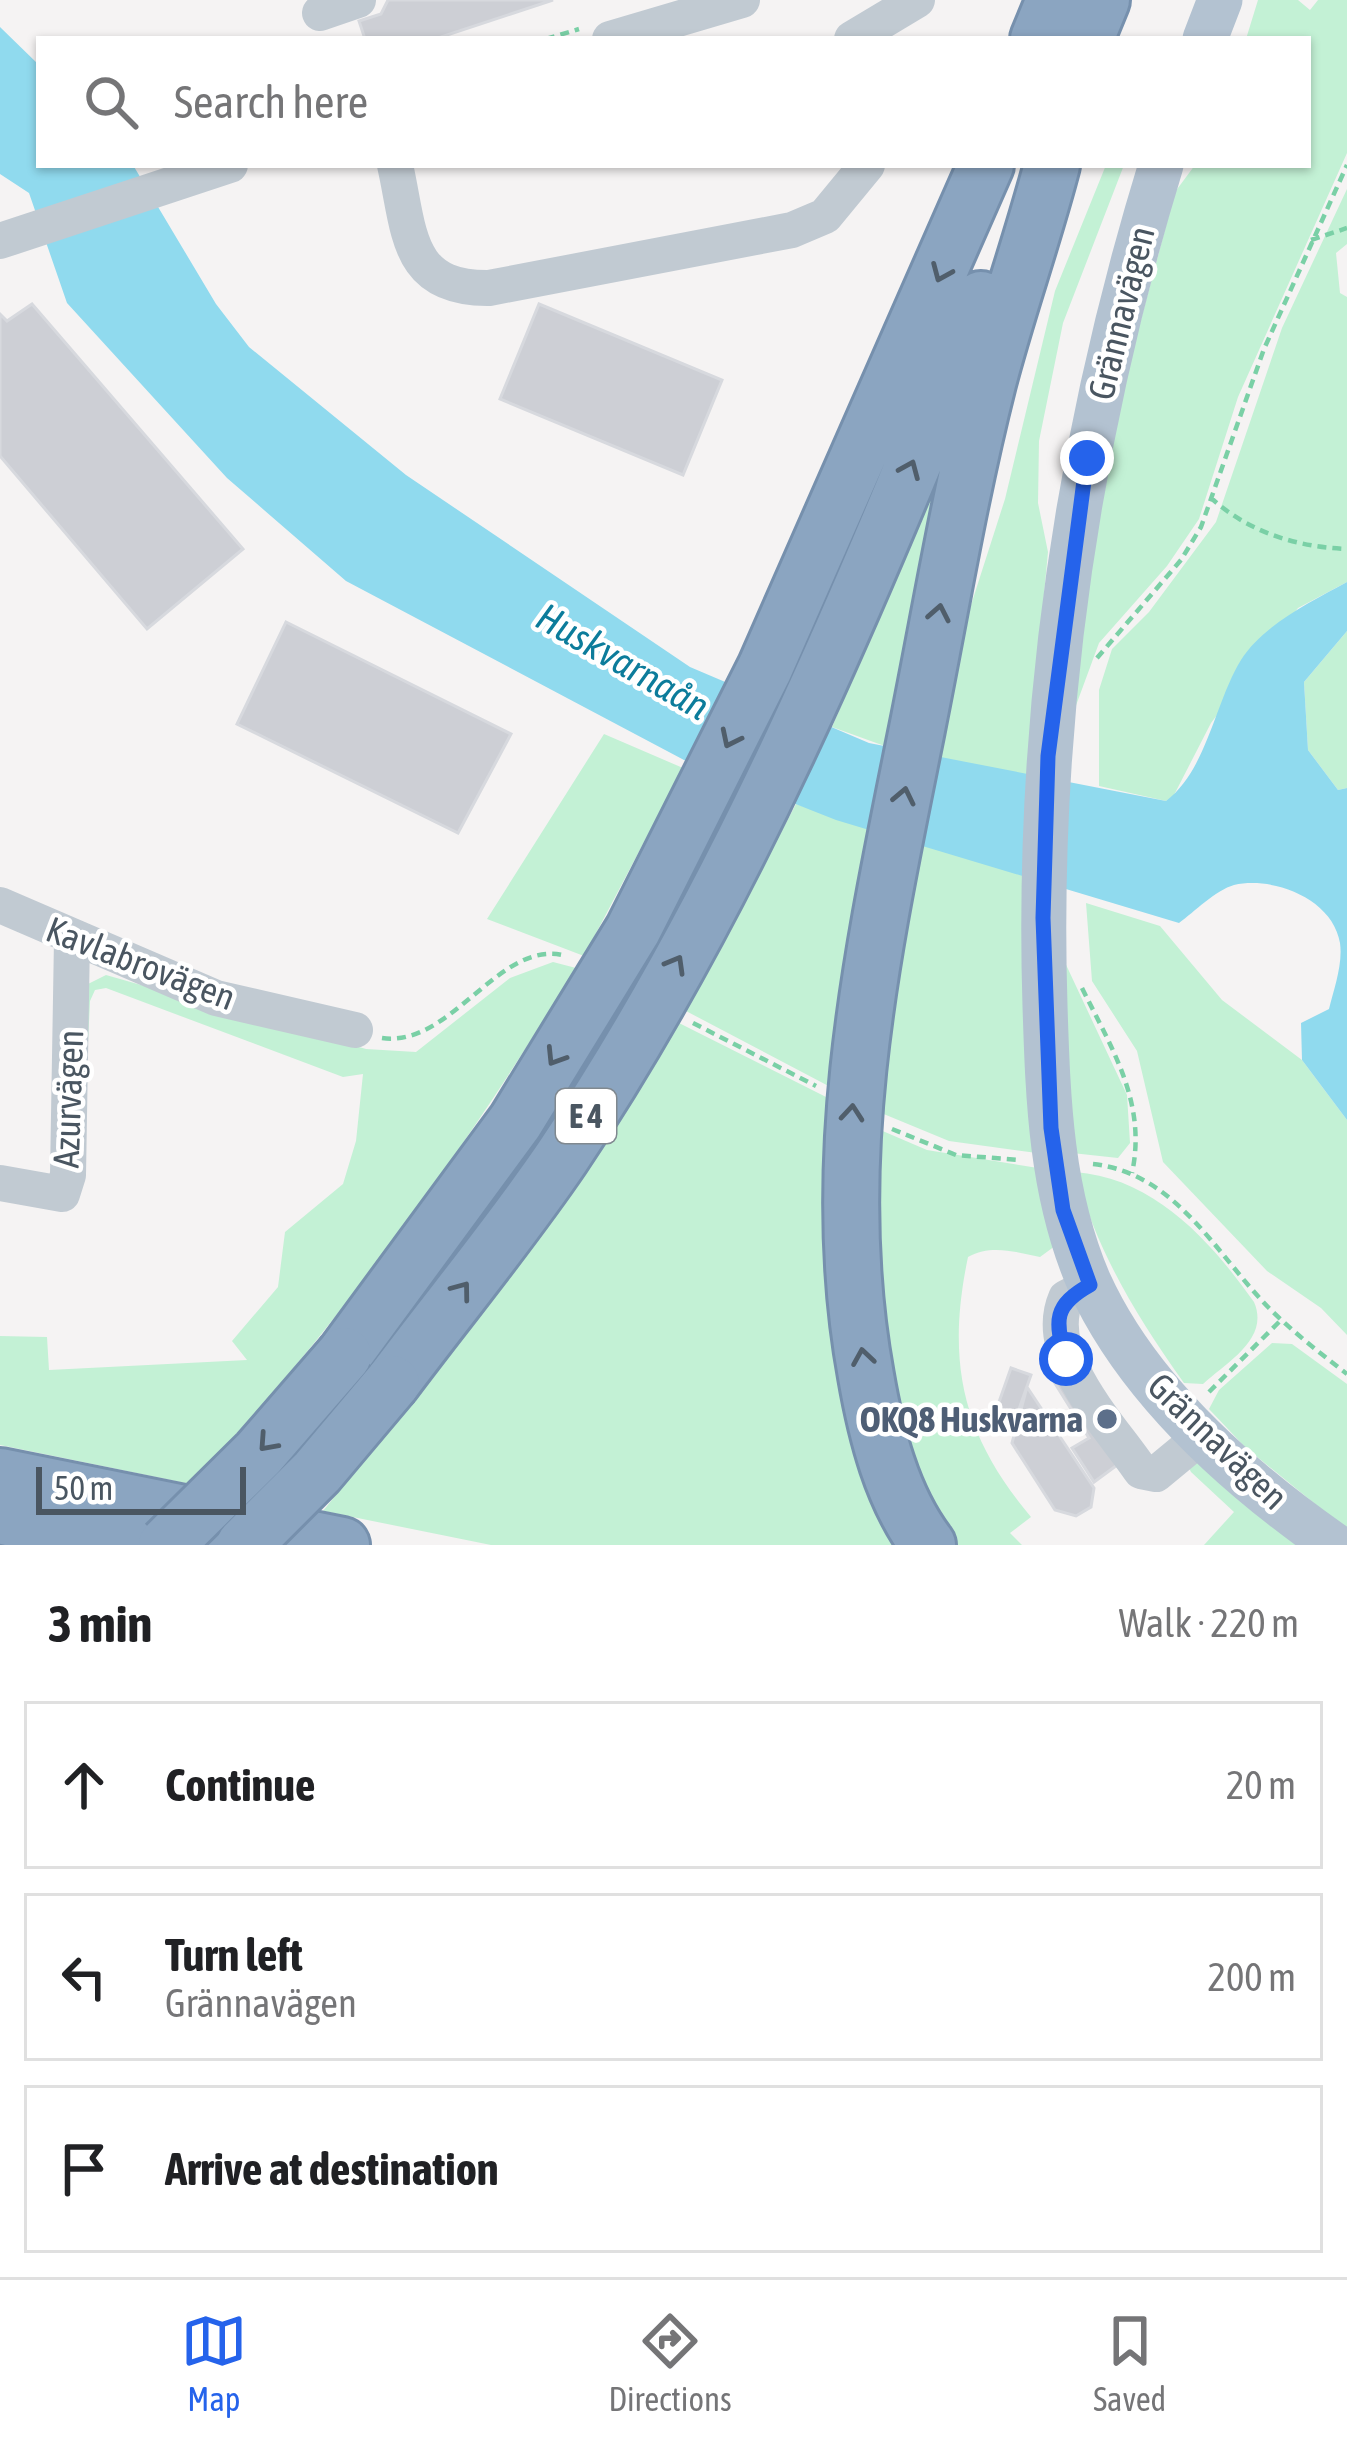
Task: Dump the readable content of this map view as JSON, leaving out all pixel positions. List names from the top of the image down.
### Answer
{
  "streets": {
    "highway": ["E 4"],
    "main road": ["Grännavägen"],
    "street": ["Kavlabrovägen", "Azurvägen"]
  },
  "crossings": [
    ["Kavlabrovägen", "Azurvägen"]
  ],
  "water": ["Huskvarnaån"],
  "places": ["OKQ8 Huskvarna"],
  "scale_bar": "50 m",
  "page": {
    "search": "Search here",
    "scale": "50 m",
    "heading": ["3 min", "Walk · 220 m"],
    "list": [
      ["Continue", "20 m"],
      ["Turn left", "Grännavägen", "200 m"],
      "Arrive at destination"
    ],
    "nav": ["Map", "Directions", "Saved"]
  }
}
